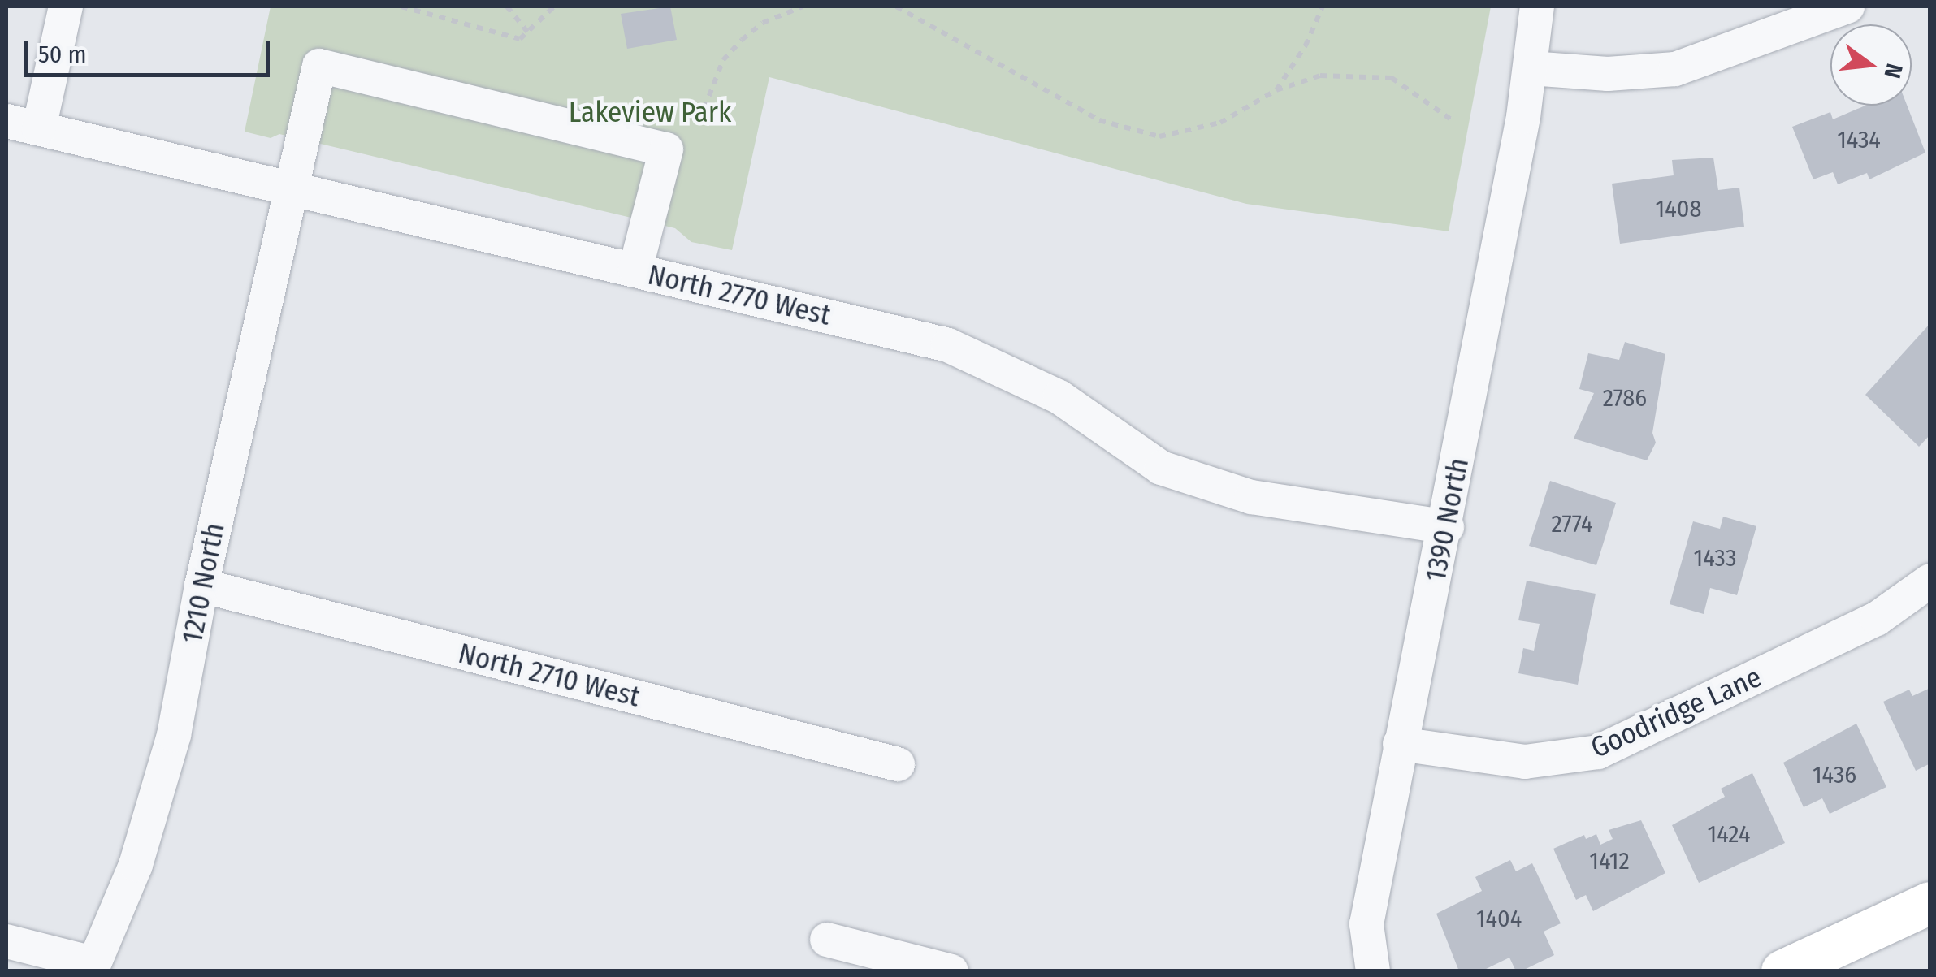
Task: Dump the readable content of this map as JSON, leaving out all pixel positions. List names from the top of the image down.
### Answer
{
  "streets": {
    "street": [
      "North 2770 West",
      "1390 North",
      "1210 North",
      "North 2710 West",
      "Goodridge Lane"
    ]
  },
  "crossings": [
    ["North 2770 West", "1390 North"],
    ["North 2770 West", "1210 North"],
    ["1390 North", "Goodridge Lane"],
    ["1210 North", "North 2710 West"]
  ],
  "parks": ["Lakeview Park"],
  "house_numbers": [
    "1434",
    "1408",
    "2786",
    "2774",
    "1433",
    "1436",
    "1424",
    "1412",
    "1404"
  ],
  "scale_bar": "50 m",
  "north": "right"
}
